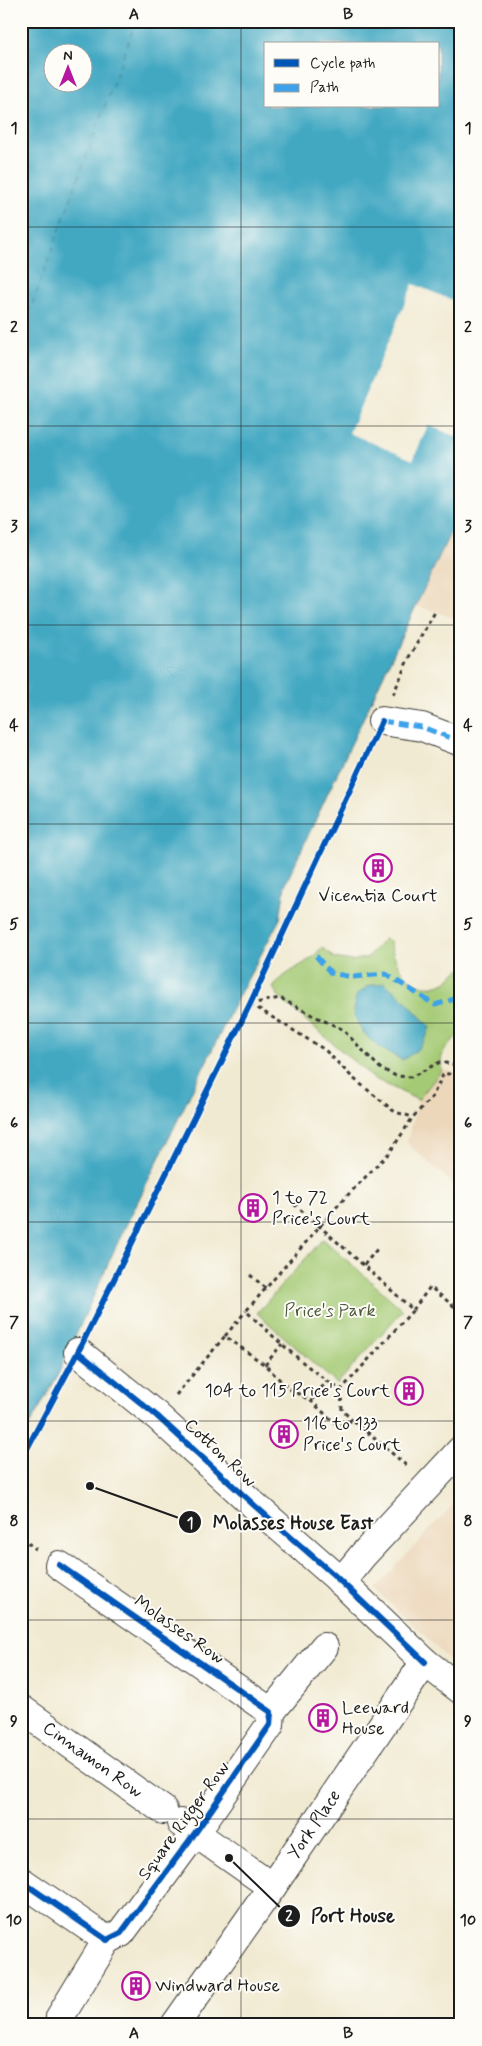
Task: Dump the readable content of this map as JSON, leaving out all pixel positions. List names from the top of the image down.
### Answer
{
  "streets": {
    "street": [
      "Cotton Row",
      "Molasses Row",
      "Cinnamon Row",
      "Square Rigger Row",
      "York Place"
    ]
  },
  "crossings": [
    ["Cotton Row", "York Place"],
    ["Molasses Row", "Square Rigger Row"],
    ["Cinnamon Row", "Square Rigger Row"],
    ["Cinnamon Row", "York Place"]
  ],
  "parks": ["Price's Park"],
  "places": {
    "building": [
      "Vicentia Court",
      "1 to 72 Price's Court",
      "104 to 115 Price's Court",
      "116 to 133 Price's Court",
      "Leeward House",
      "Windward House"
    ],
    "other": ["Molasses House East", "Port House"]
  },
  "legend": ["Cycle path", "Path"],
  "north": "top",
  "grid": {
    "columns": ["A", "B"],
    "rows": [
      "1",
      "2",
      "3",
      "4",
      "5",
      "6",
      "7",
      "8",
      "9",
      "10"
    ]
  }
}
